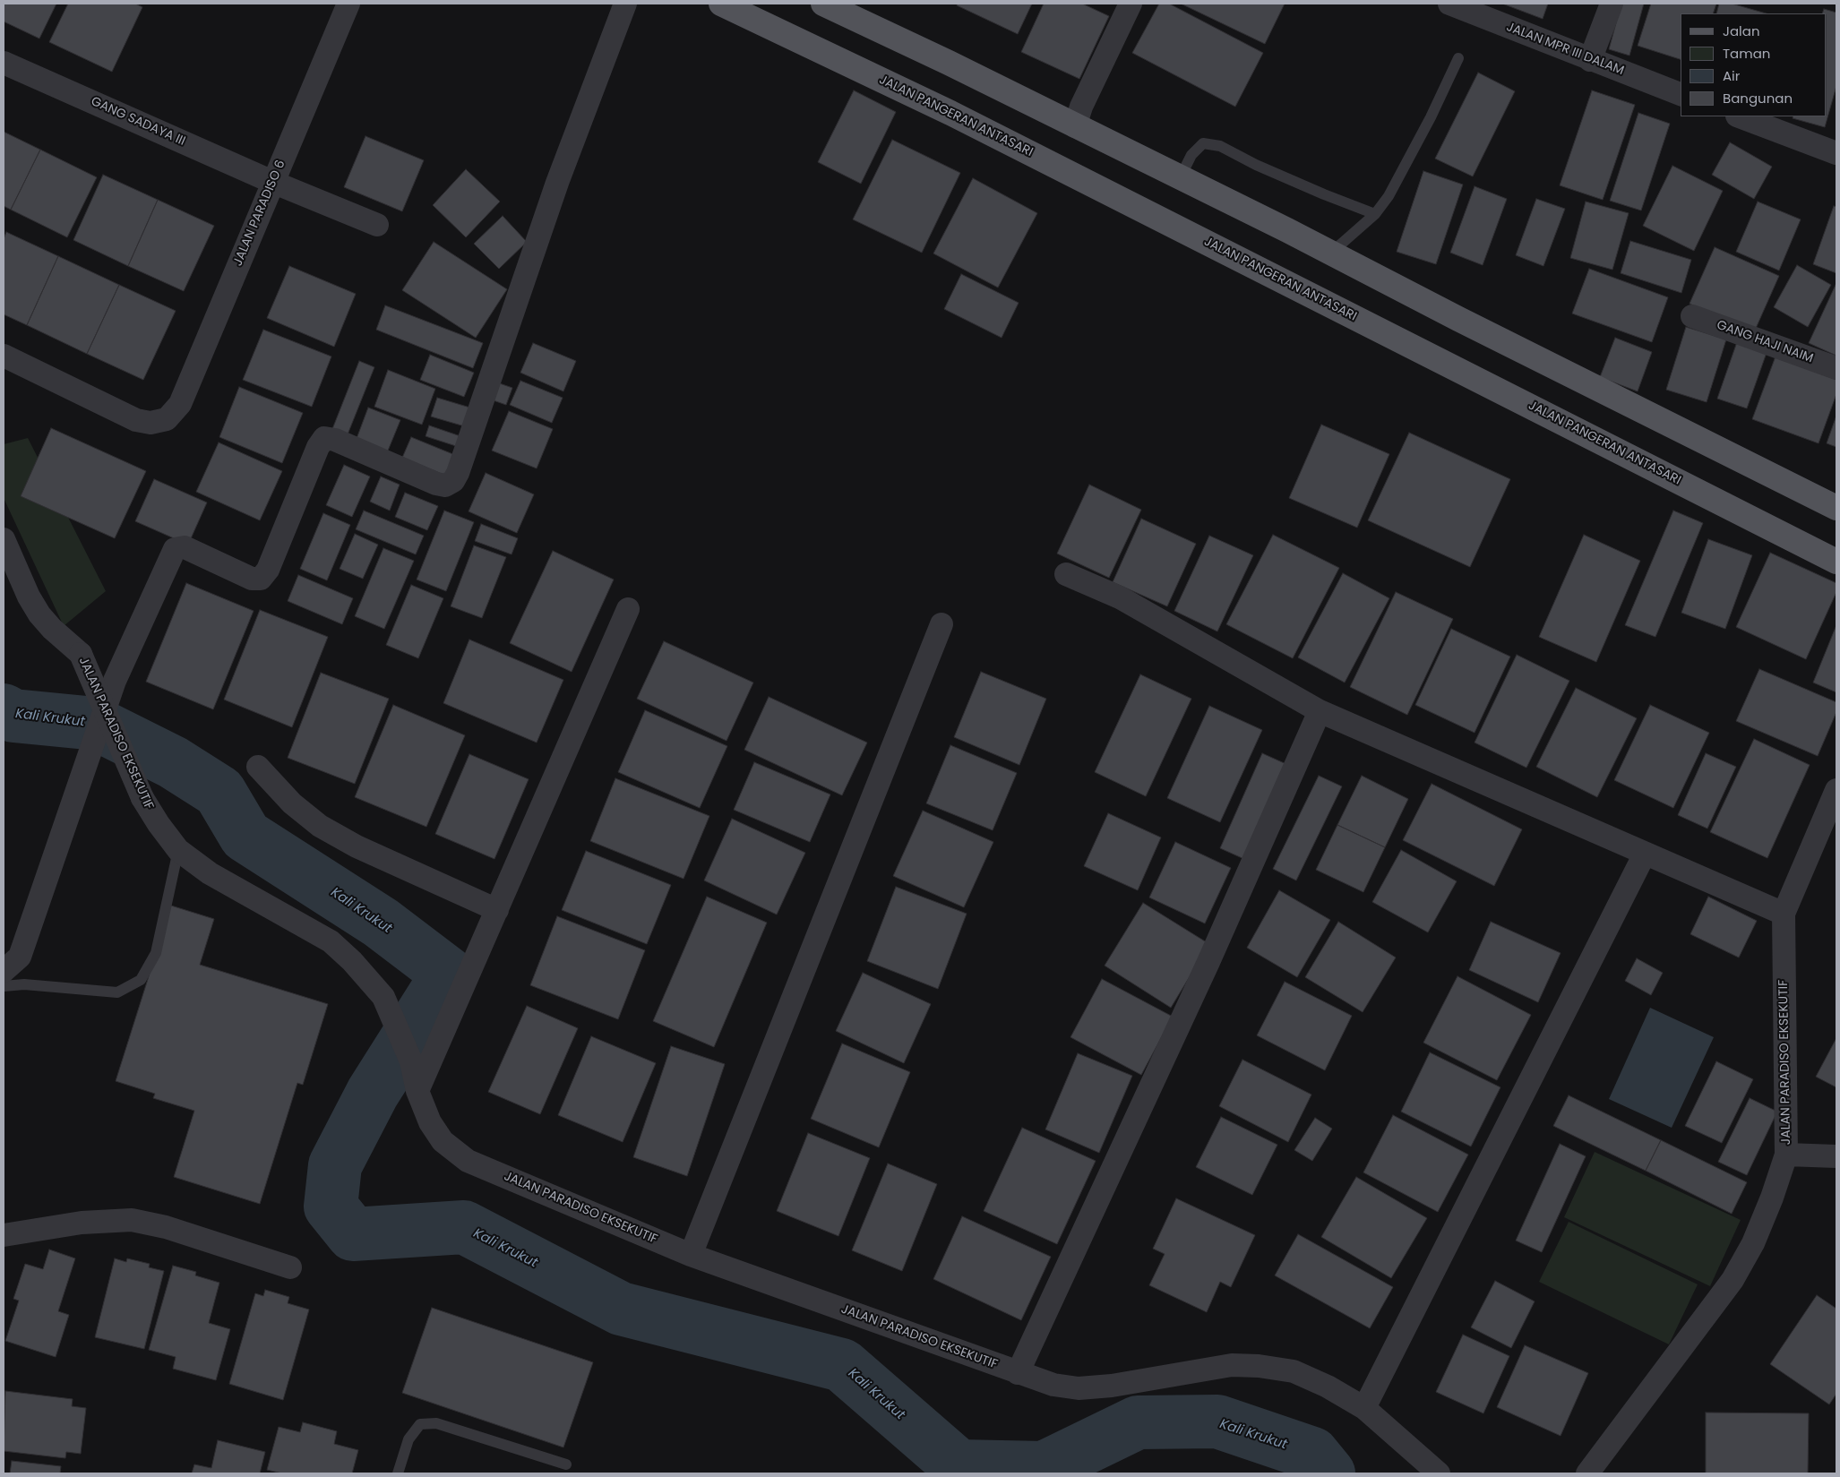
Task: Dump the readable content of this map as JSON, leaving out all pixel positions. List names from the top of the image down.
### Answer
{
  "streets": {
    "main road": ["JALAN PANGERAN ANTASARI"],
    "street": [
      "JALAN MPR III DALAM",
      "GANG SADAYA III",
      "JALAN PARADISO 6",
      "GANG HAJI NAIM",
      "JALAN PARADISO EKSEKUTIF"
    ]
  },
  "crossings": [
    ["GANG SADAYA III", "JALAN PARADISO 6"]
  ],
  "water": ["Kali Krukut"],
  "legend": [
    "Jalan",
    "Taman",
    "Air",
    "Bangunan"
  ]
}
